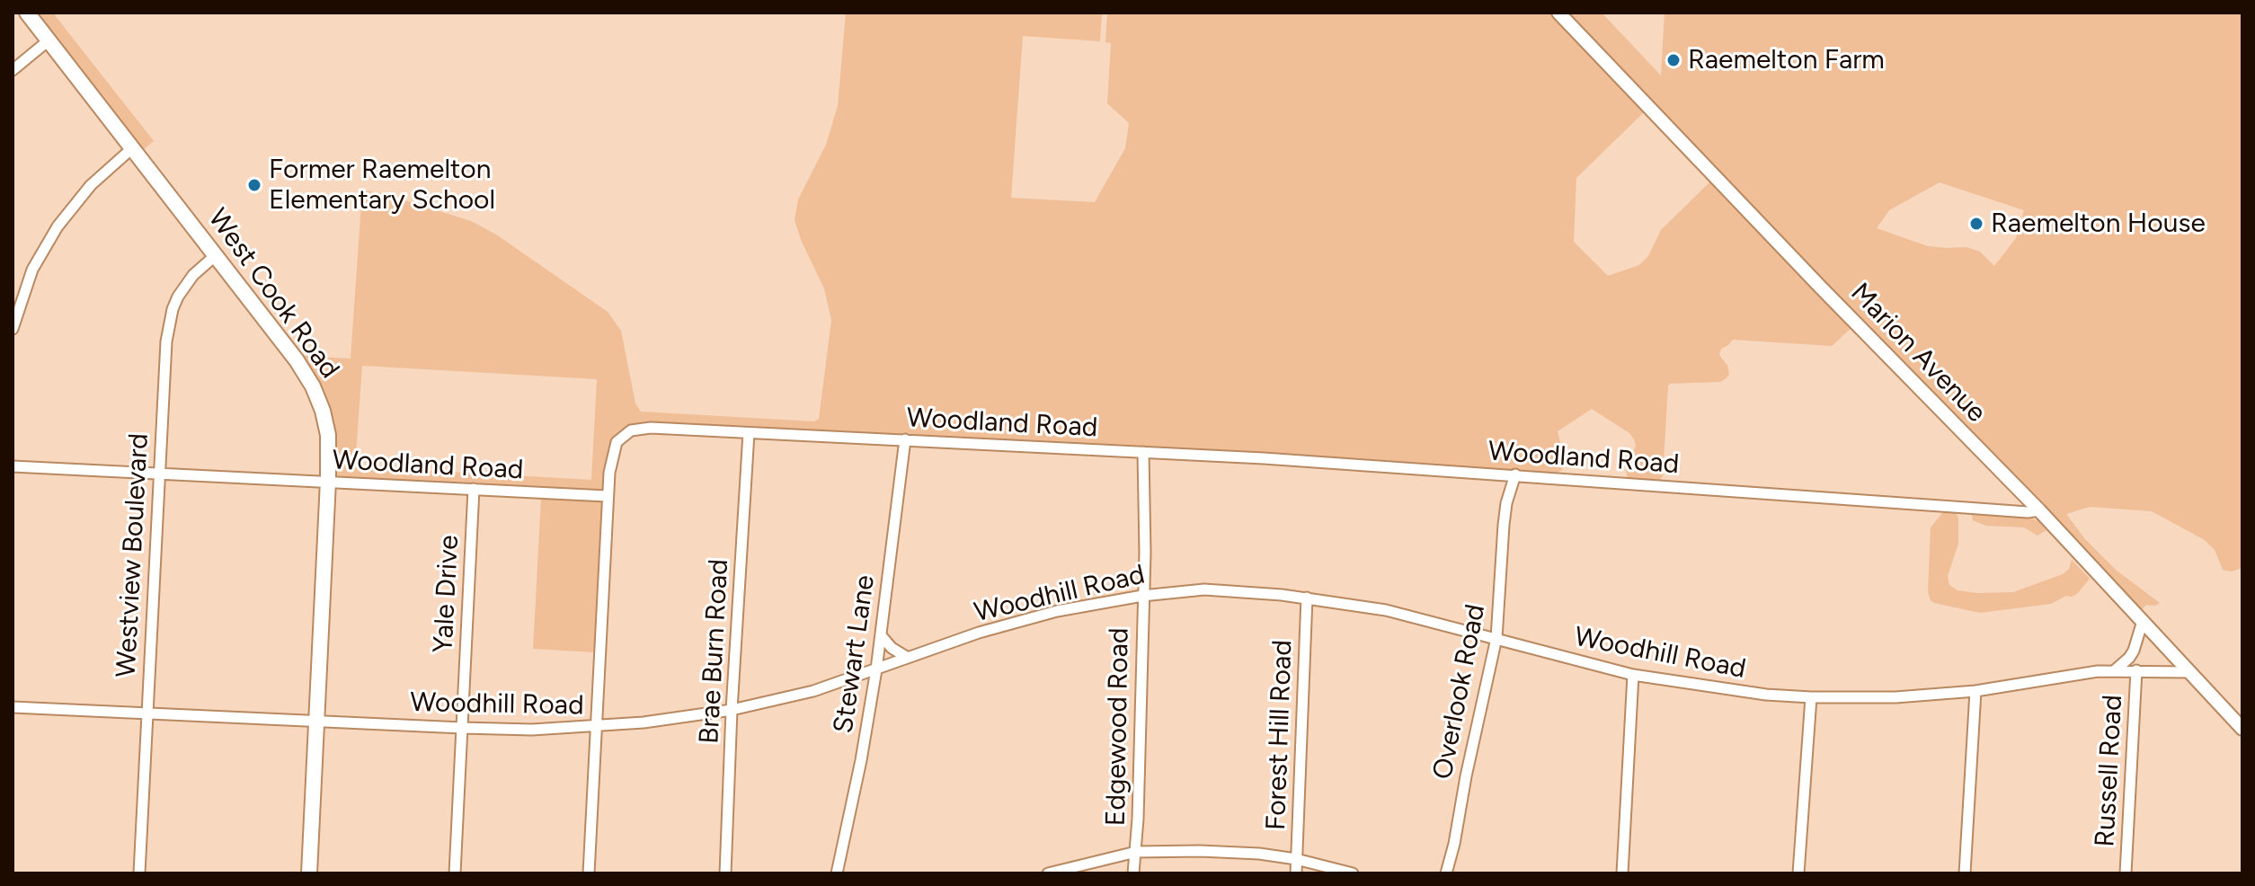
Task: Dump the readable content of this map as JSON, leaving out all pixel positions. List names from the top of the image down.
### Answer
{
  "streets": {
    "main road": ["West Cook Road"],
    "street": [
      "Marion Avenue",
      "Woodland Road",
      "Westview Boulevard",
      "Yale Drive",
      "Woodhill Road",
      "Brae Burn Road",
      "Stewart Lane",
      "Overlook Road",
      "Edgewood Road",
      "Forest Hill Road",
      "Russell Road"
    ]
  },
  "crossings": [
    ["West Cook Road", "Woodland Road"],
    ["West Cook Road", "Westview Boulevard"],
    ["West Cook Road", "Woodhill Road"],
    ["Marion Avenue", "Woodland Road"],
    ["Marion Avenue", "Woodhill Road"],
    ["Woodland Road", "Westview Boulevard"],
    ["Woodland Road", "Yale Drive"],
    ["Woodland Road", "Brae Burn Road"],
    ["Woodland Road", "Stewart Lane"],
    ["Woodland Road", "Overlook Road"],
    ["Woodland Road", "Edgewood Road"],
    ["Westview Boulevard", "Woodhill Road"],
    ["Yale Drive", "Woodhill Road"],
    ["Woodhill Road", "Brae Burn Road"],
    ["Woodhill Road", "Stewart Lane"],
    ["Woodhill Road", "Overlook Road"],
    ["Woodhill Road", "Edgewood Road"],
    ["Woodhill Road", "Forest Hill Road"],
    ["Woodhill Road", "Russell Road"]
  ],
  "places": ["Raemelton Farm", "Former Raemelton Elementary School", "Raemelton House"]
}
